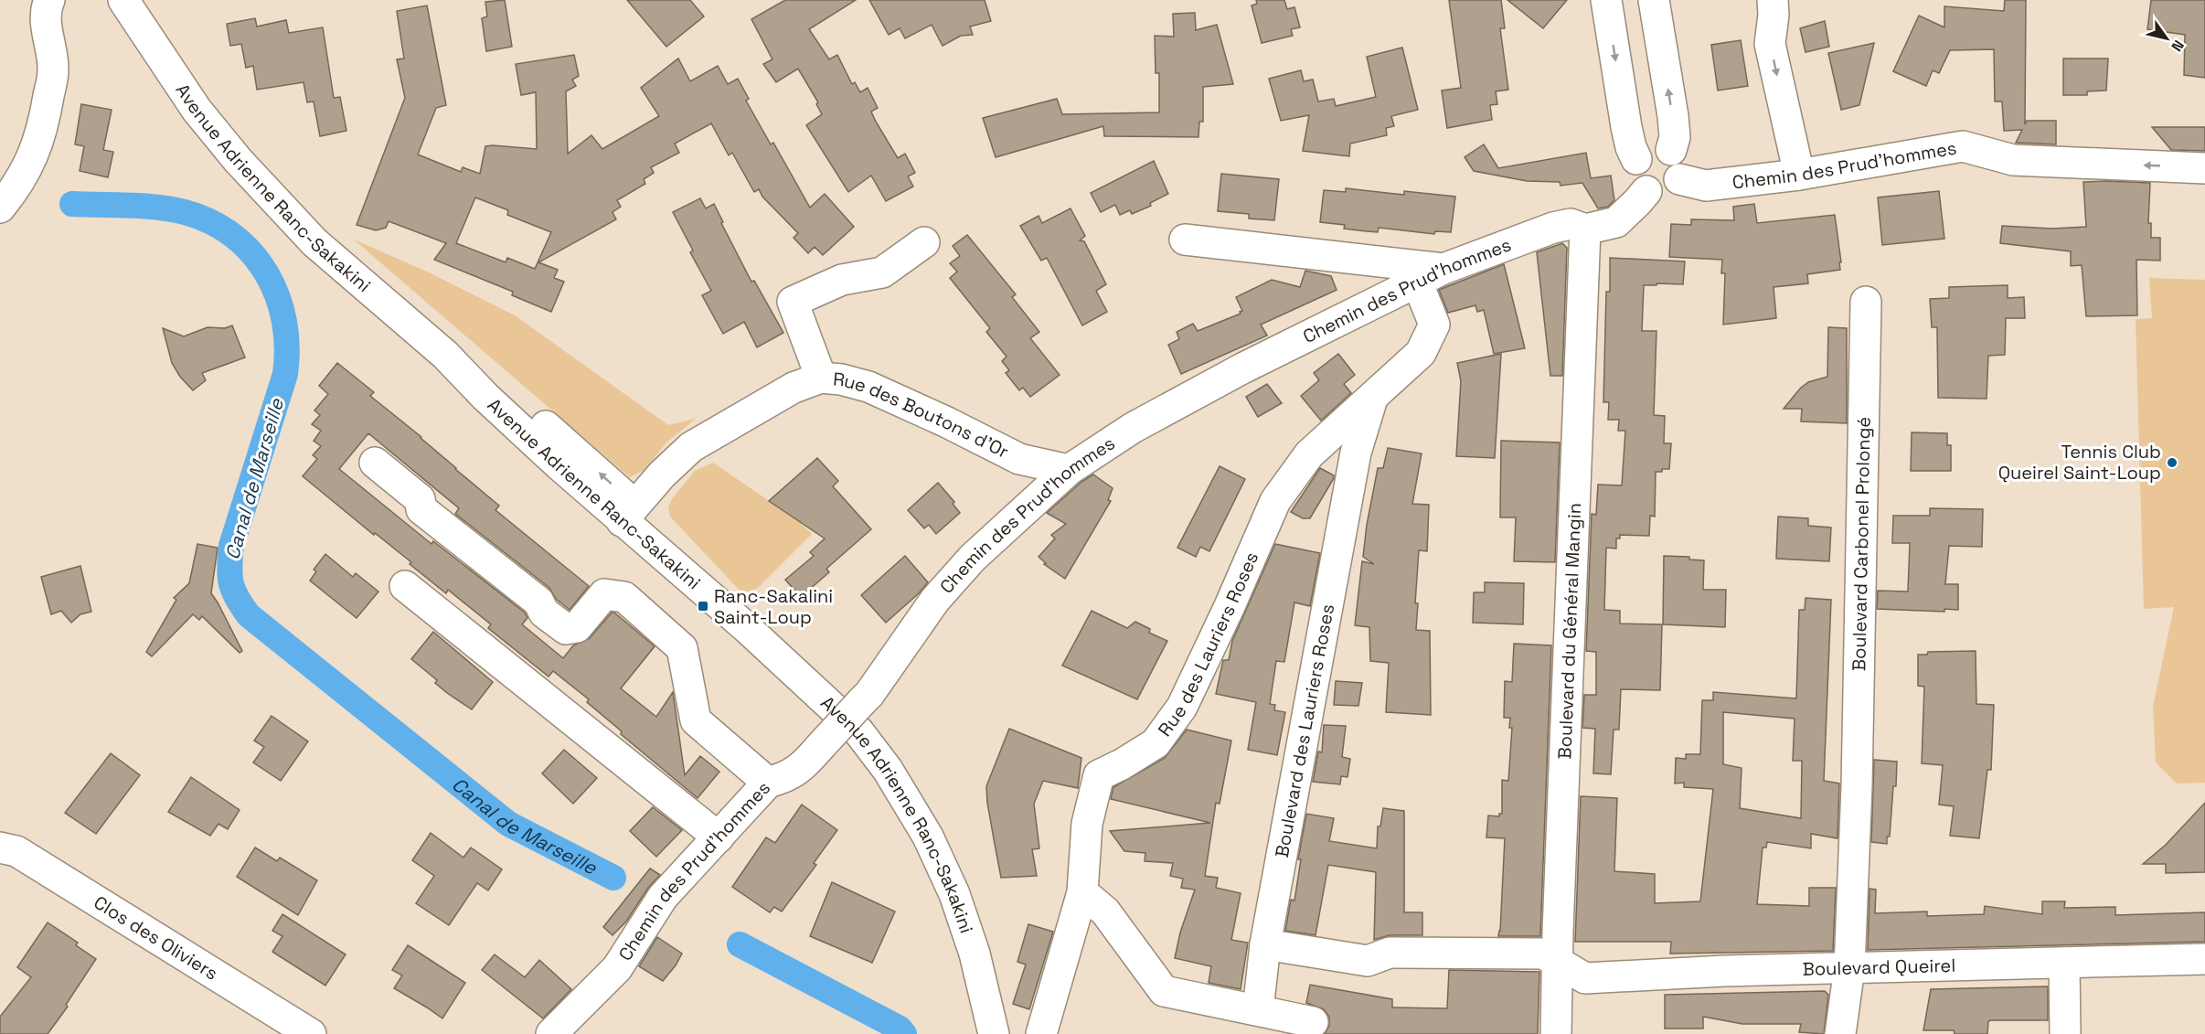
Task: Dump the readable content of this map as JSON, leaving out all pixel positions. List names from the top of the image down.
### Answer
{
  "streets": {
    "street": [
      "Chemin des Prud'hommes",
      "Avenue Adrienne Ranc-Sakakini",
      "Rue des Boutons d'Or",
      "Boulevard Carbonel Prolongé",
      "Boulevard du Général Mangin",
      "Rue des Lauriers Roses",
      "Boulevard des Lauriers Roses",
      "Clos des Oliviers",
      "Boulevard Queirel"
    ]
  },
  "crossings": [
    ["Chemin des Prud'hommes", "Rue des Boutons d'Or"],
    ["Chemin des Prud'hommes", "Boulevard du Général Mangin"],
    ["Chemin des Prud'hommes", "Rue des Lauriers Roses"],
    ["Avenue Adrienne Ranc-Sakakini", "Rue des Boutons d'Or"],
    ["Boulevard Carbonel Prolongé", "Boulevard Queirel"],
    ["Boulevard du Général Mangin", "Boulevard Queirel"],
    ["Rue des Lauriers Roses", "Boulevard des Lauriers Roses"],
    ["Boulevard des Lauriers Roses", "Boulevard Queirel"]
  ],
  "water": ["Canal de Marseille"],
  "places": {
    "other": ["Tennis Club Queirel Saint-Loup"],
    "transit": ["Ranc-Sakalini Saint-Loup"]
  },
  "north": "bottom right"
}
